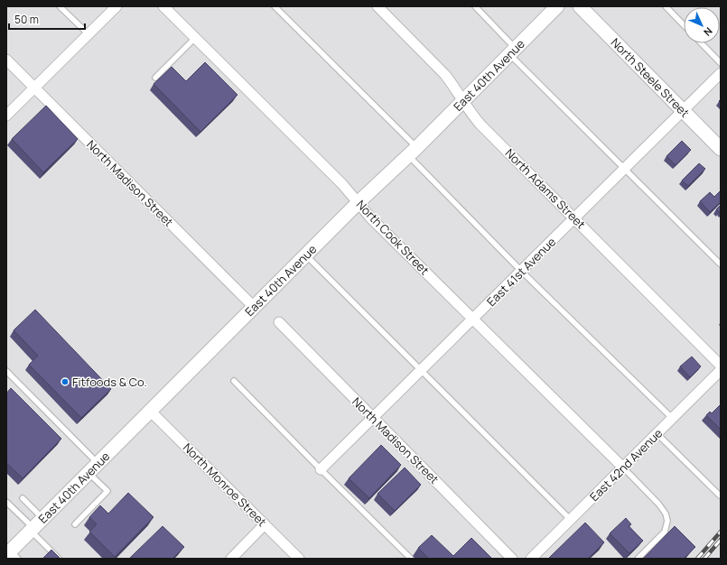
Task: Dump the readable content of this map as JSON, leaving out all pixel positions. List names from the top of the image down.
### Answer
{
  "streets": {
    "street": [
      "East 40th Avenue",
      "North Steele Street",
      "North Madison Street",
      "North Adams Street",
      "North Cook Street",
      "East 41st Avenue",
      "East 42nd Avenue",
      "North Monroe Street"
    ]
  },
  "crossings": [
    ["East 40th Avenue", "North Madison Street"],
    ["East 40th Avenue", "North Adams Street"],
    ["East 40th Avenue", "North Cook Street"],
    ["East 40th Avenue", "North Monroe Street"],
    ["North Steele Street", "East 41st Avenue"],
    ["North Madison Street", "East 41st Avenue"],
    ["North Adams Street", "East 41st Avenue"],
    ["North Cook Street", "East 41st Avenue"],
    ["North Cook Street", "East 42nd Avenue"]
  ],
  "places": ["Fitfoods & Co."],
  "scale_bar": "50 m",
  "north": "bottom right"
}
